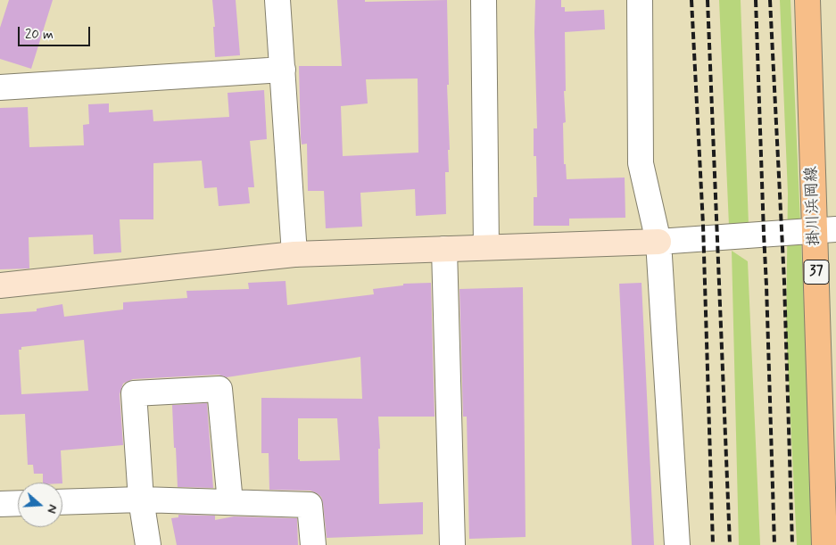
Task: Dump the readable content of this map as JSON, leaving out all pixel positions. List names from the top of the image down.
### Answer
{
  "streets": {
    "main road": ["掛川浜岡線", "37"]
  },
  "scale_bar": "20 m",
  "north": "right"
}
